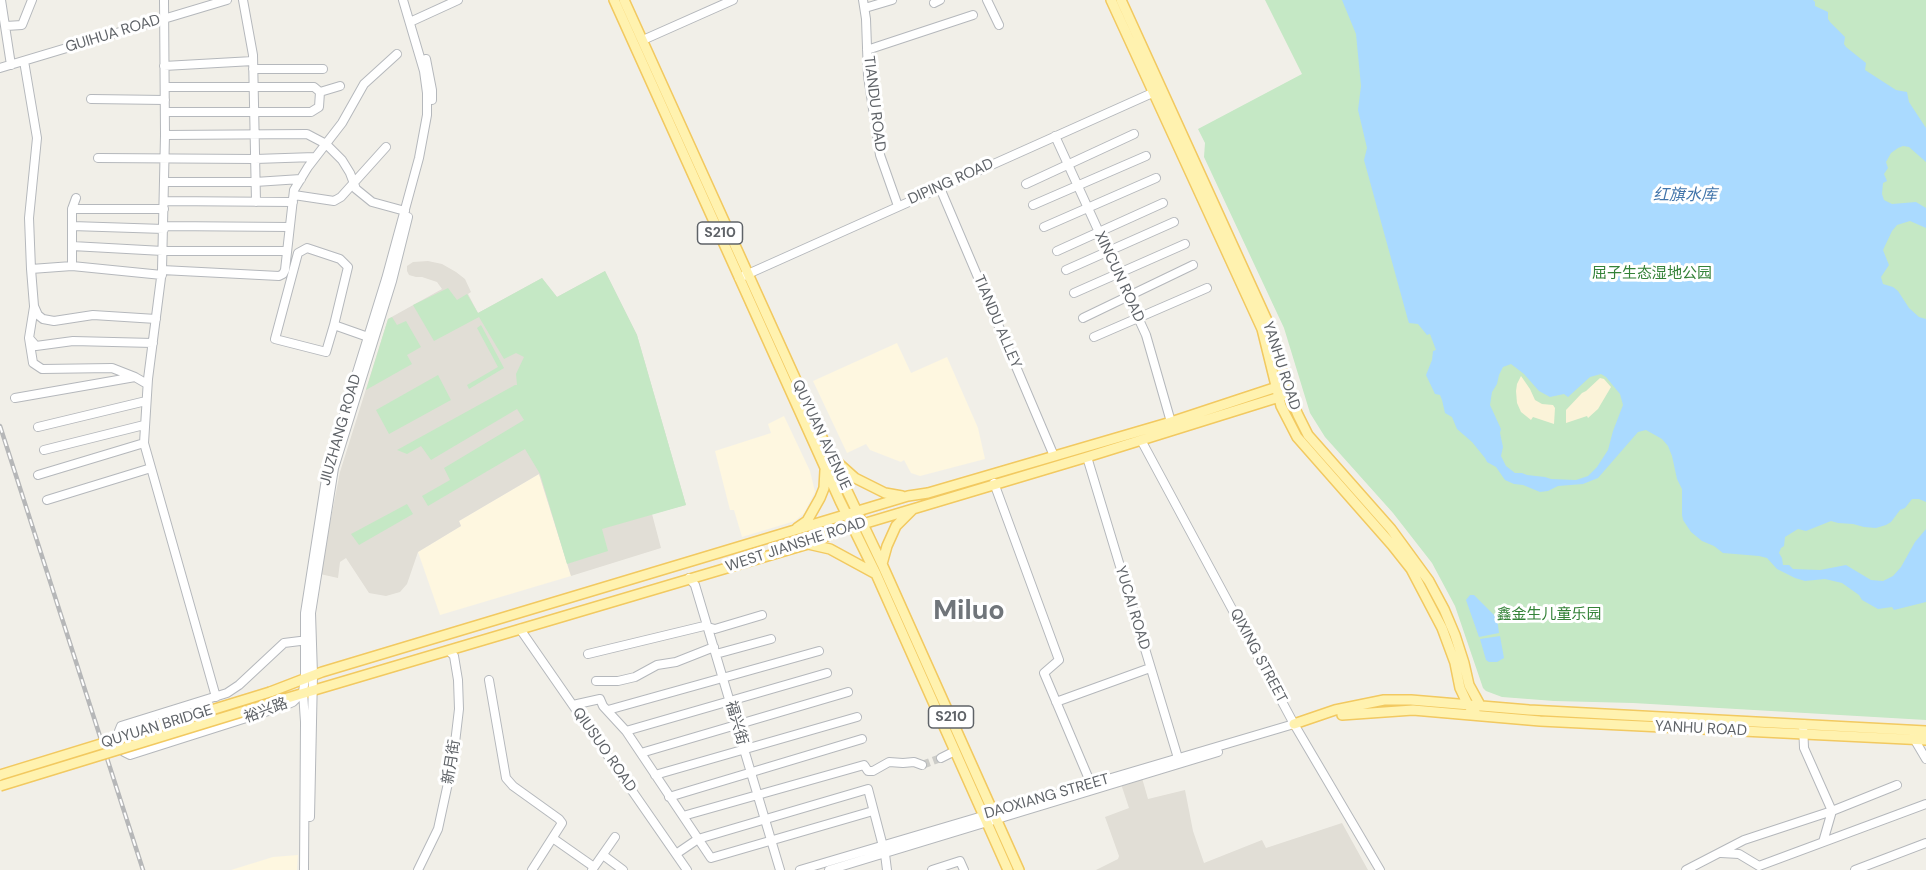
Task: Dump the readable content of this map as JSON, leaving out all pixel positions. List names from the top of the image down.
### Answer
{
  "streets": {
    "main road": [
      "S210",
      "YANHU ROAD",
      "QUYUAN AVENUE",
      "WEST JIANSHE ROAD",
      "QUYUAN BRIDGE"
    ],
    "street": [
      "GUIHUA ROAD",
      "TIANDU ROAD",
      "DIPING ROAD",
      "XINCUN ROAD",
      "TIANDU ALLEY",
      "JIUZHANG ROAD",
      "YUCAI ROAD",
      "QIXING STREET",
      "裕兴路",
      "福兴街",
      "QIUSUO ROAD",
      "新月街",
      "DAOXIANG STREET"
    ]
  },
  "crossings": [
    ["TIANDU ROAD", "DIPING ROAD"],
    ["DIPING ROAD", "XINCUN ROAD"],
    ["DIPING ROAD", "TIANDU ALLEY"],
    ["DIPING ROAD", "YANHU ROAD"],
    ["DIPING ROAD", "QUYUAN AVENUE"],
    ["XINCUN ROAD", "WEST JIANSHE ROAD"],
    ["TIANDU ALLEY", "WEST JIANSHE ROAD"],
    ["YANHU ROAD", "WEST JIANSHE ROAD"],
    ["YANHU ROAD", "QIXING STREET"],
    ["YANHU ROAD", "DAOXIANG STREET"],
    ["JIUZHANG ROAD", "WEST JIANSHE ROAD"],
    ["JIUZHANG ROAD", "裕兴路"],
    ["JIUZHANG ROAD", "QUYUAN BRIDGE"],
    ["QUYUAN AVENUE", "WEST JIANSHE ROAD"],
    ["QUYUAN AVENUE", "DAOXIANG STREET"],
    ["WEST JIANSHE ROAD", "YUCAI ROAD"],
    ["WEST JIANSHE ROAD", "QIXING STREET"],
    ["WEST JIANSHE ROAD", "裕兴路"],
    ["WEST JIANSHE ROAD", "福兴街"],
    ["WEST JIANSHE ROAD", "QUYUAN BRIDGE"],
    ["WEST JIANSHE ROAD", "QIUSUO ROAD"],
    ["WEST JIANSHE ROAD", "新月街"],
    ["YUCAI ROAD", "DAOXIANG STREET"],
    ["QIXING STREET", "DAOXIANG STREET"],
    ["裕兴路", "QUYUAN BRIDGE"]
  ],
  "districts": ["Miluo"],
  "water": ["红旗水库"],
  "parks": ["屈子生态湿地公园", "鑫金生儿童乐园"]
}
